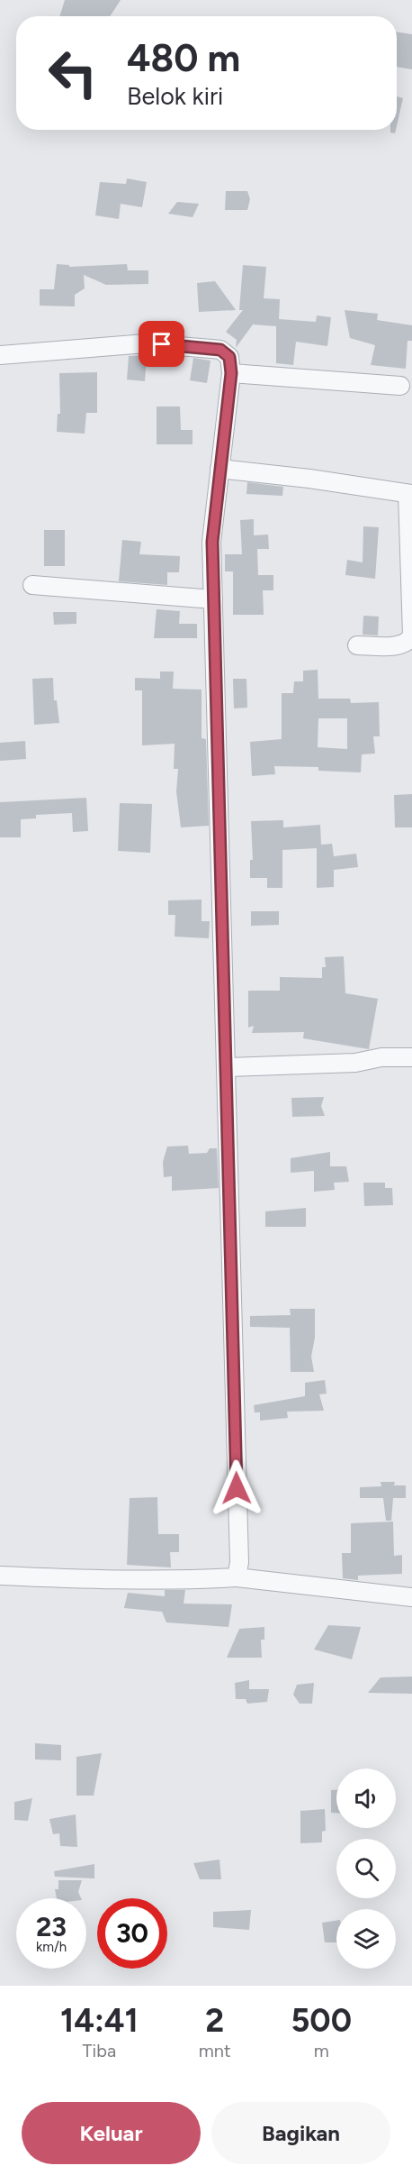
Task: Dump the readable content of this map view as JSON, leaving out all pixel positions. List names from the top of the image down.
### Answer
{
  "page": {
    "turn": ["480 m", "Belok kiri"],
    "speed": "23 km/h",
    "limit": "30",
    "eta": [
      "14:41",
      "Tiba",
      "2",
      "mnt",
      "500",
      "m"
    ],
    "buttons": ["Keluar", "Bagikan"]
  }
}
